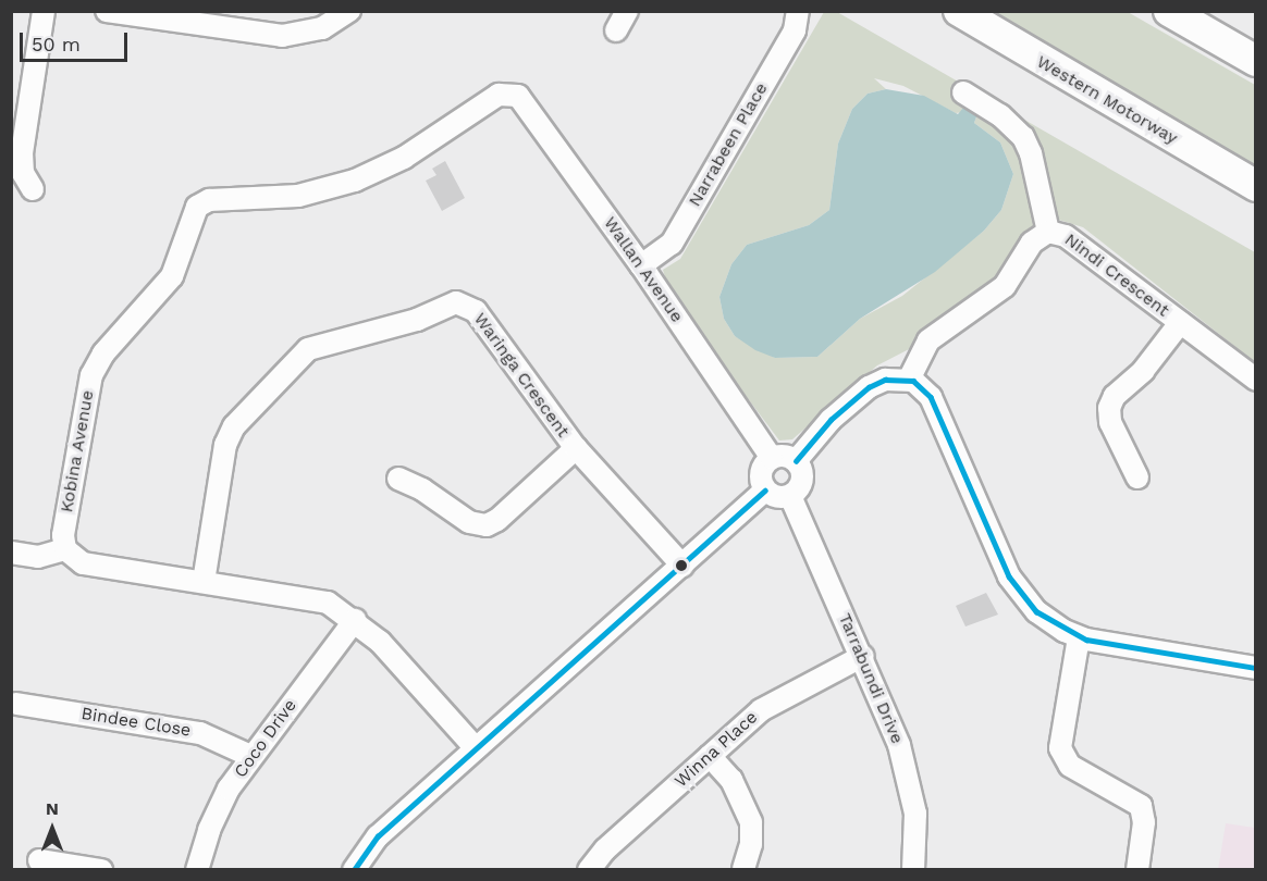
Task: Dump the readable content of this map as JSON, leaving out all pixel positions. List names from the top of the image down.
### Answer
{
  "streets": {
    "highway": ["Western Motorway"],
    "street": [
      "Narrabeen Place",
      "Wallan Avenue",
      "Nindi Crescent",
      "Waringa Crescent",
      "Kobina Avenue",
      "Tarrabundi Drive",
      "Bindee Close",
      "Coco Drive",
      "Winna Place"
    ]
  },
  "crossings": [
    ["Narrabeen Place", "Wallan Avenue"],
    ["Wallan Avenue", "Kobina Avenue"],
    ["Wallan Avenue", "Tarrabundi Drive"],
    ["Tarrabundi Drive", "Winna Place"],
    ["Bindee Close", "Coco Drive"]
  ],
  "scale_bar": "50 m",
  "north": "top"
}
